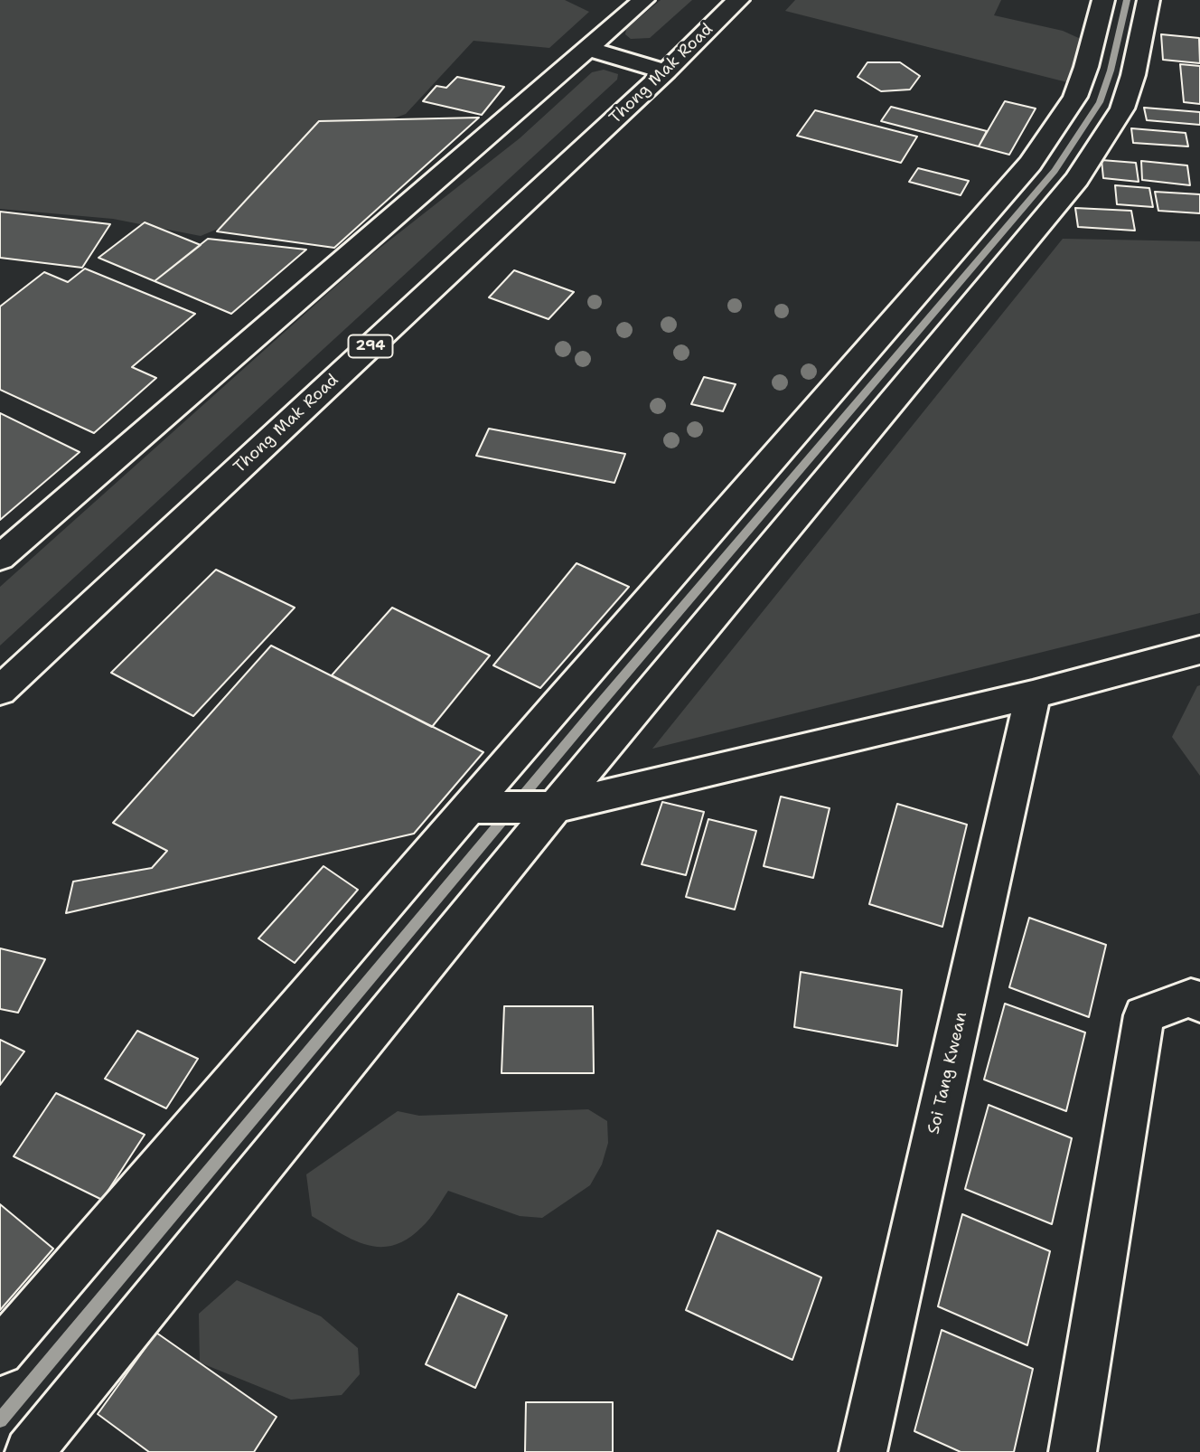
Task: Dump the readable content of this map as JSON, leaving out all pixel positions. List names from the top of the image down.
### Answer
{
  "streets": {
    "street": ["Thong Mak Road", "294", "Soi Tang Kwean"]
  }
}
